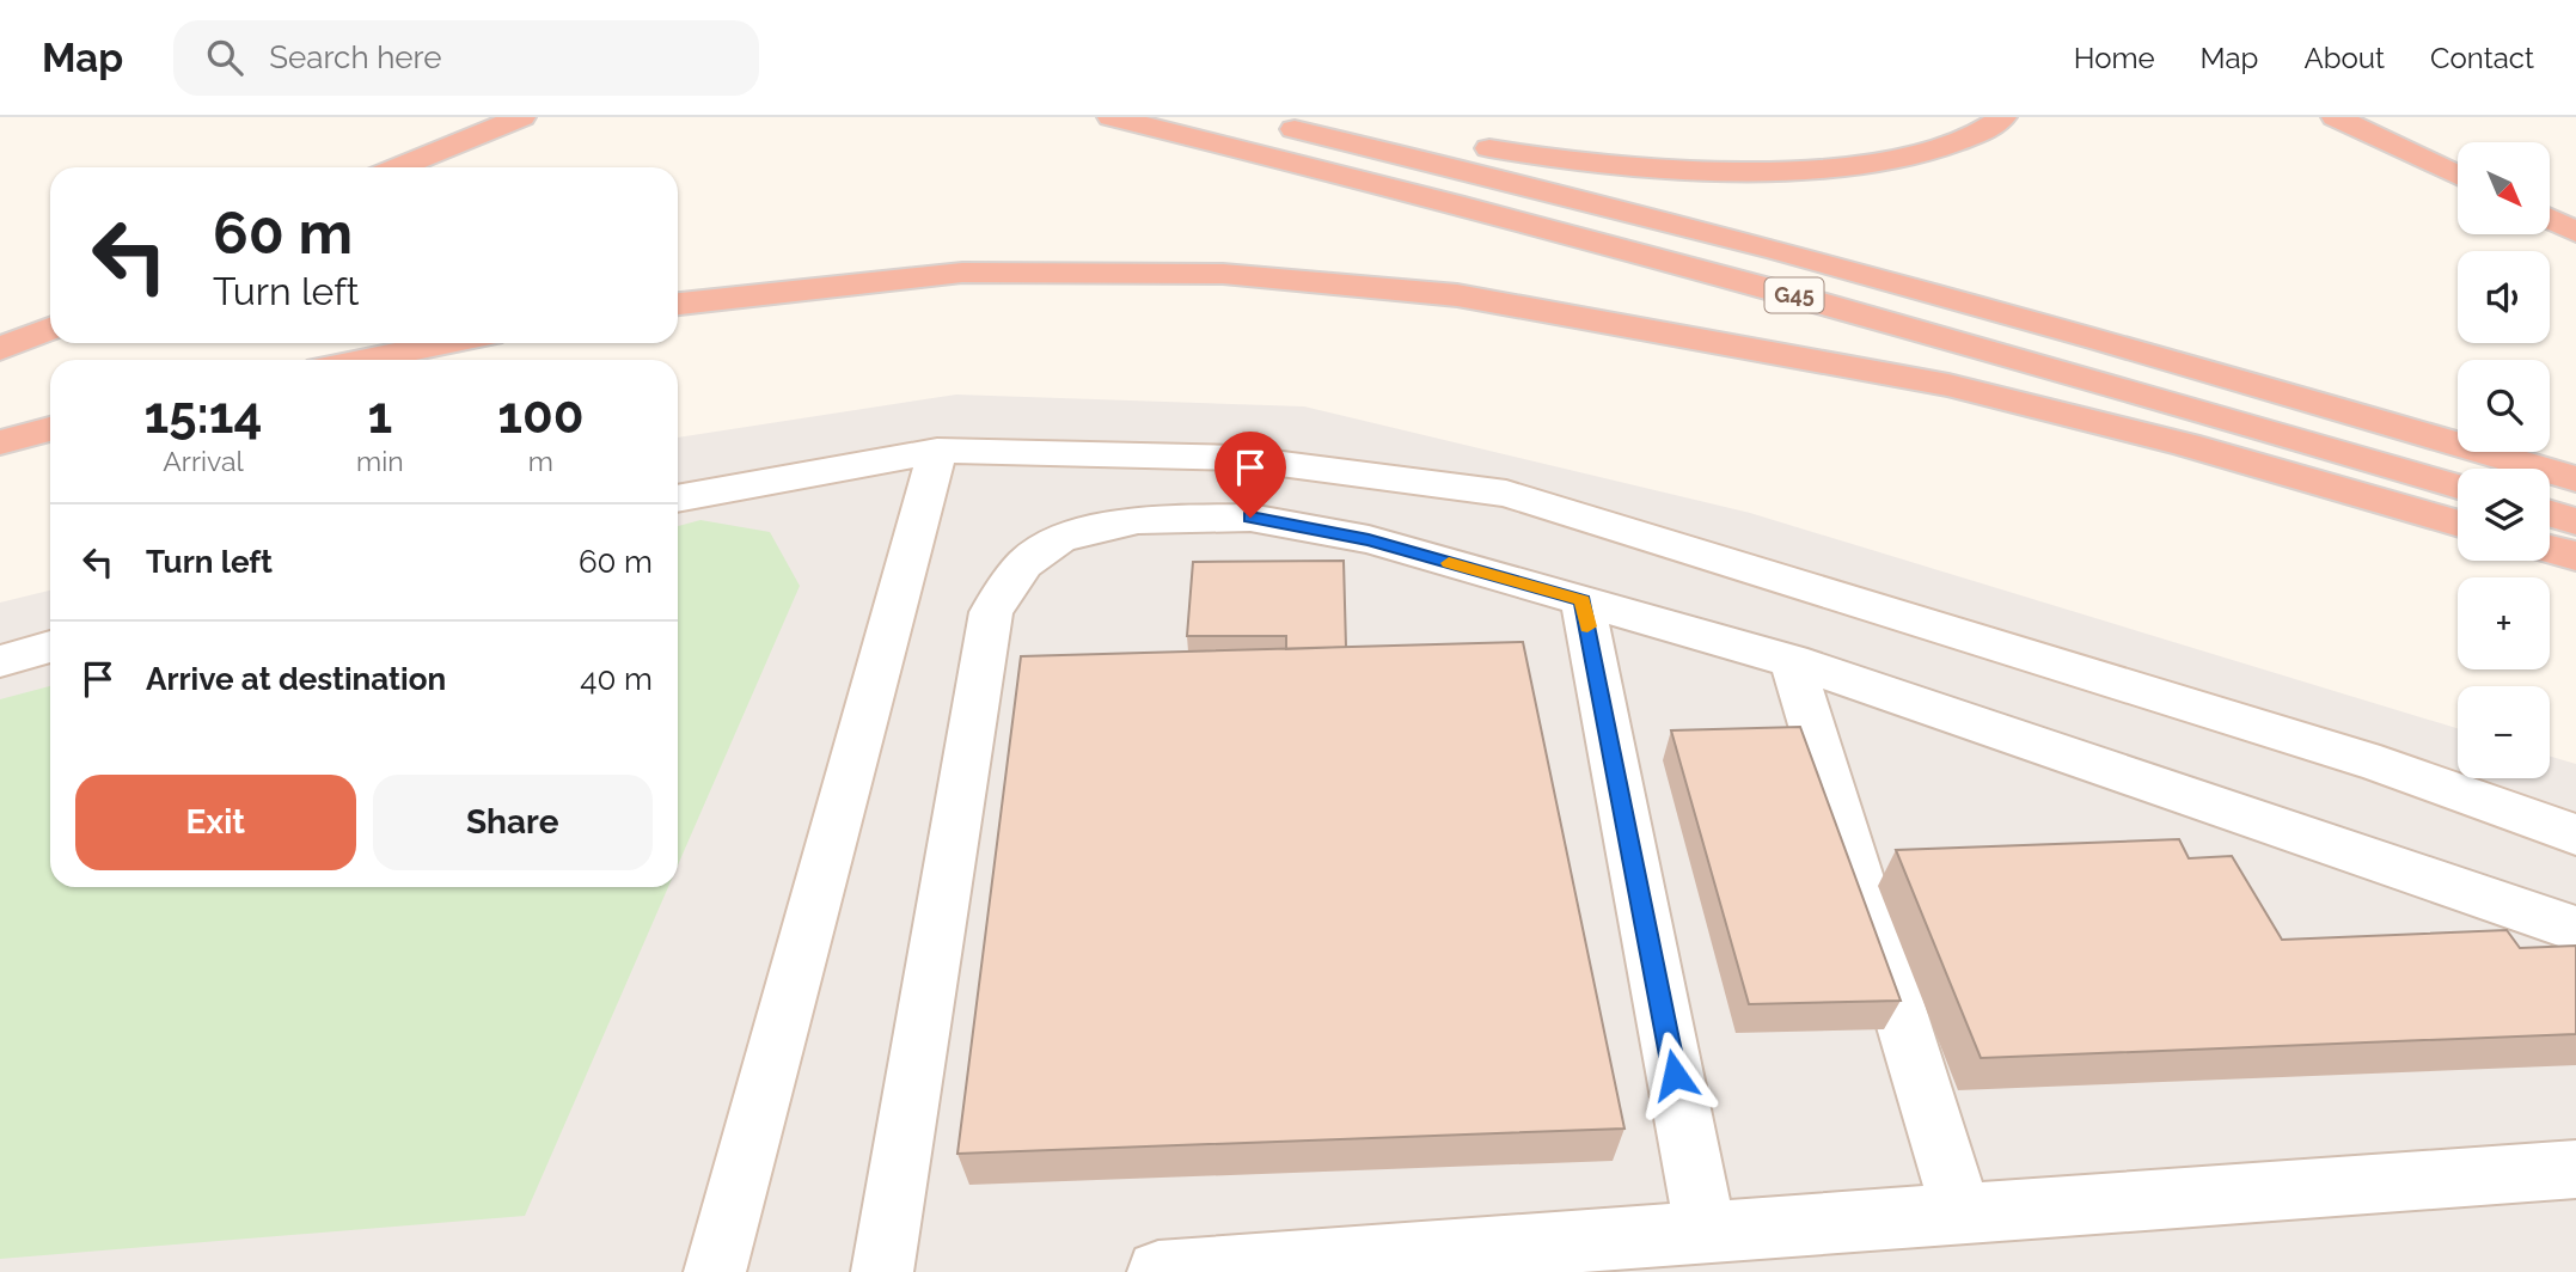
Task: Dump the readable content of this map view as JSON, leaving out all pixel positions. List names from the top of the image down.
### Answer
{
  "streets": {
    "highway": ["G45"]
  },
  "north": "bottom right",
  "page": {
    "header": "Map",
    "search": "Search here",
    "nav": [
      "Home",
      "Map",
      "About",
      "Contact"
    ],
    "map_buttons": ["+", "−"],
    "turn": ["60 m", "Turn left"],
    "eta": [
      "15:14",
      "Arrival",
      "1",
      "min",
      "100",
      "m"
    ],
    "list": [
      {
        "name": "Turn left",
        "value": "60 m"
      },
      {
        "name": "Arrive at destination",
        "value": "40 m"
      }
    ],
    "buttons": ["Exit", "Share"]
  }
}
